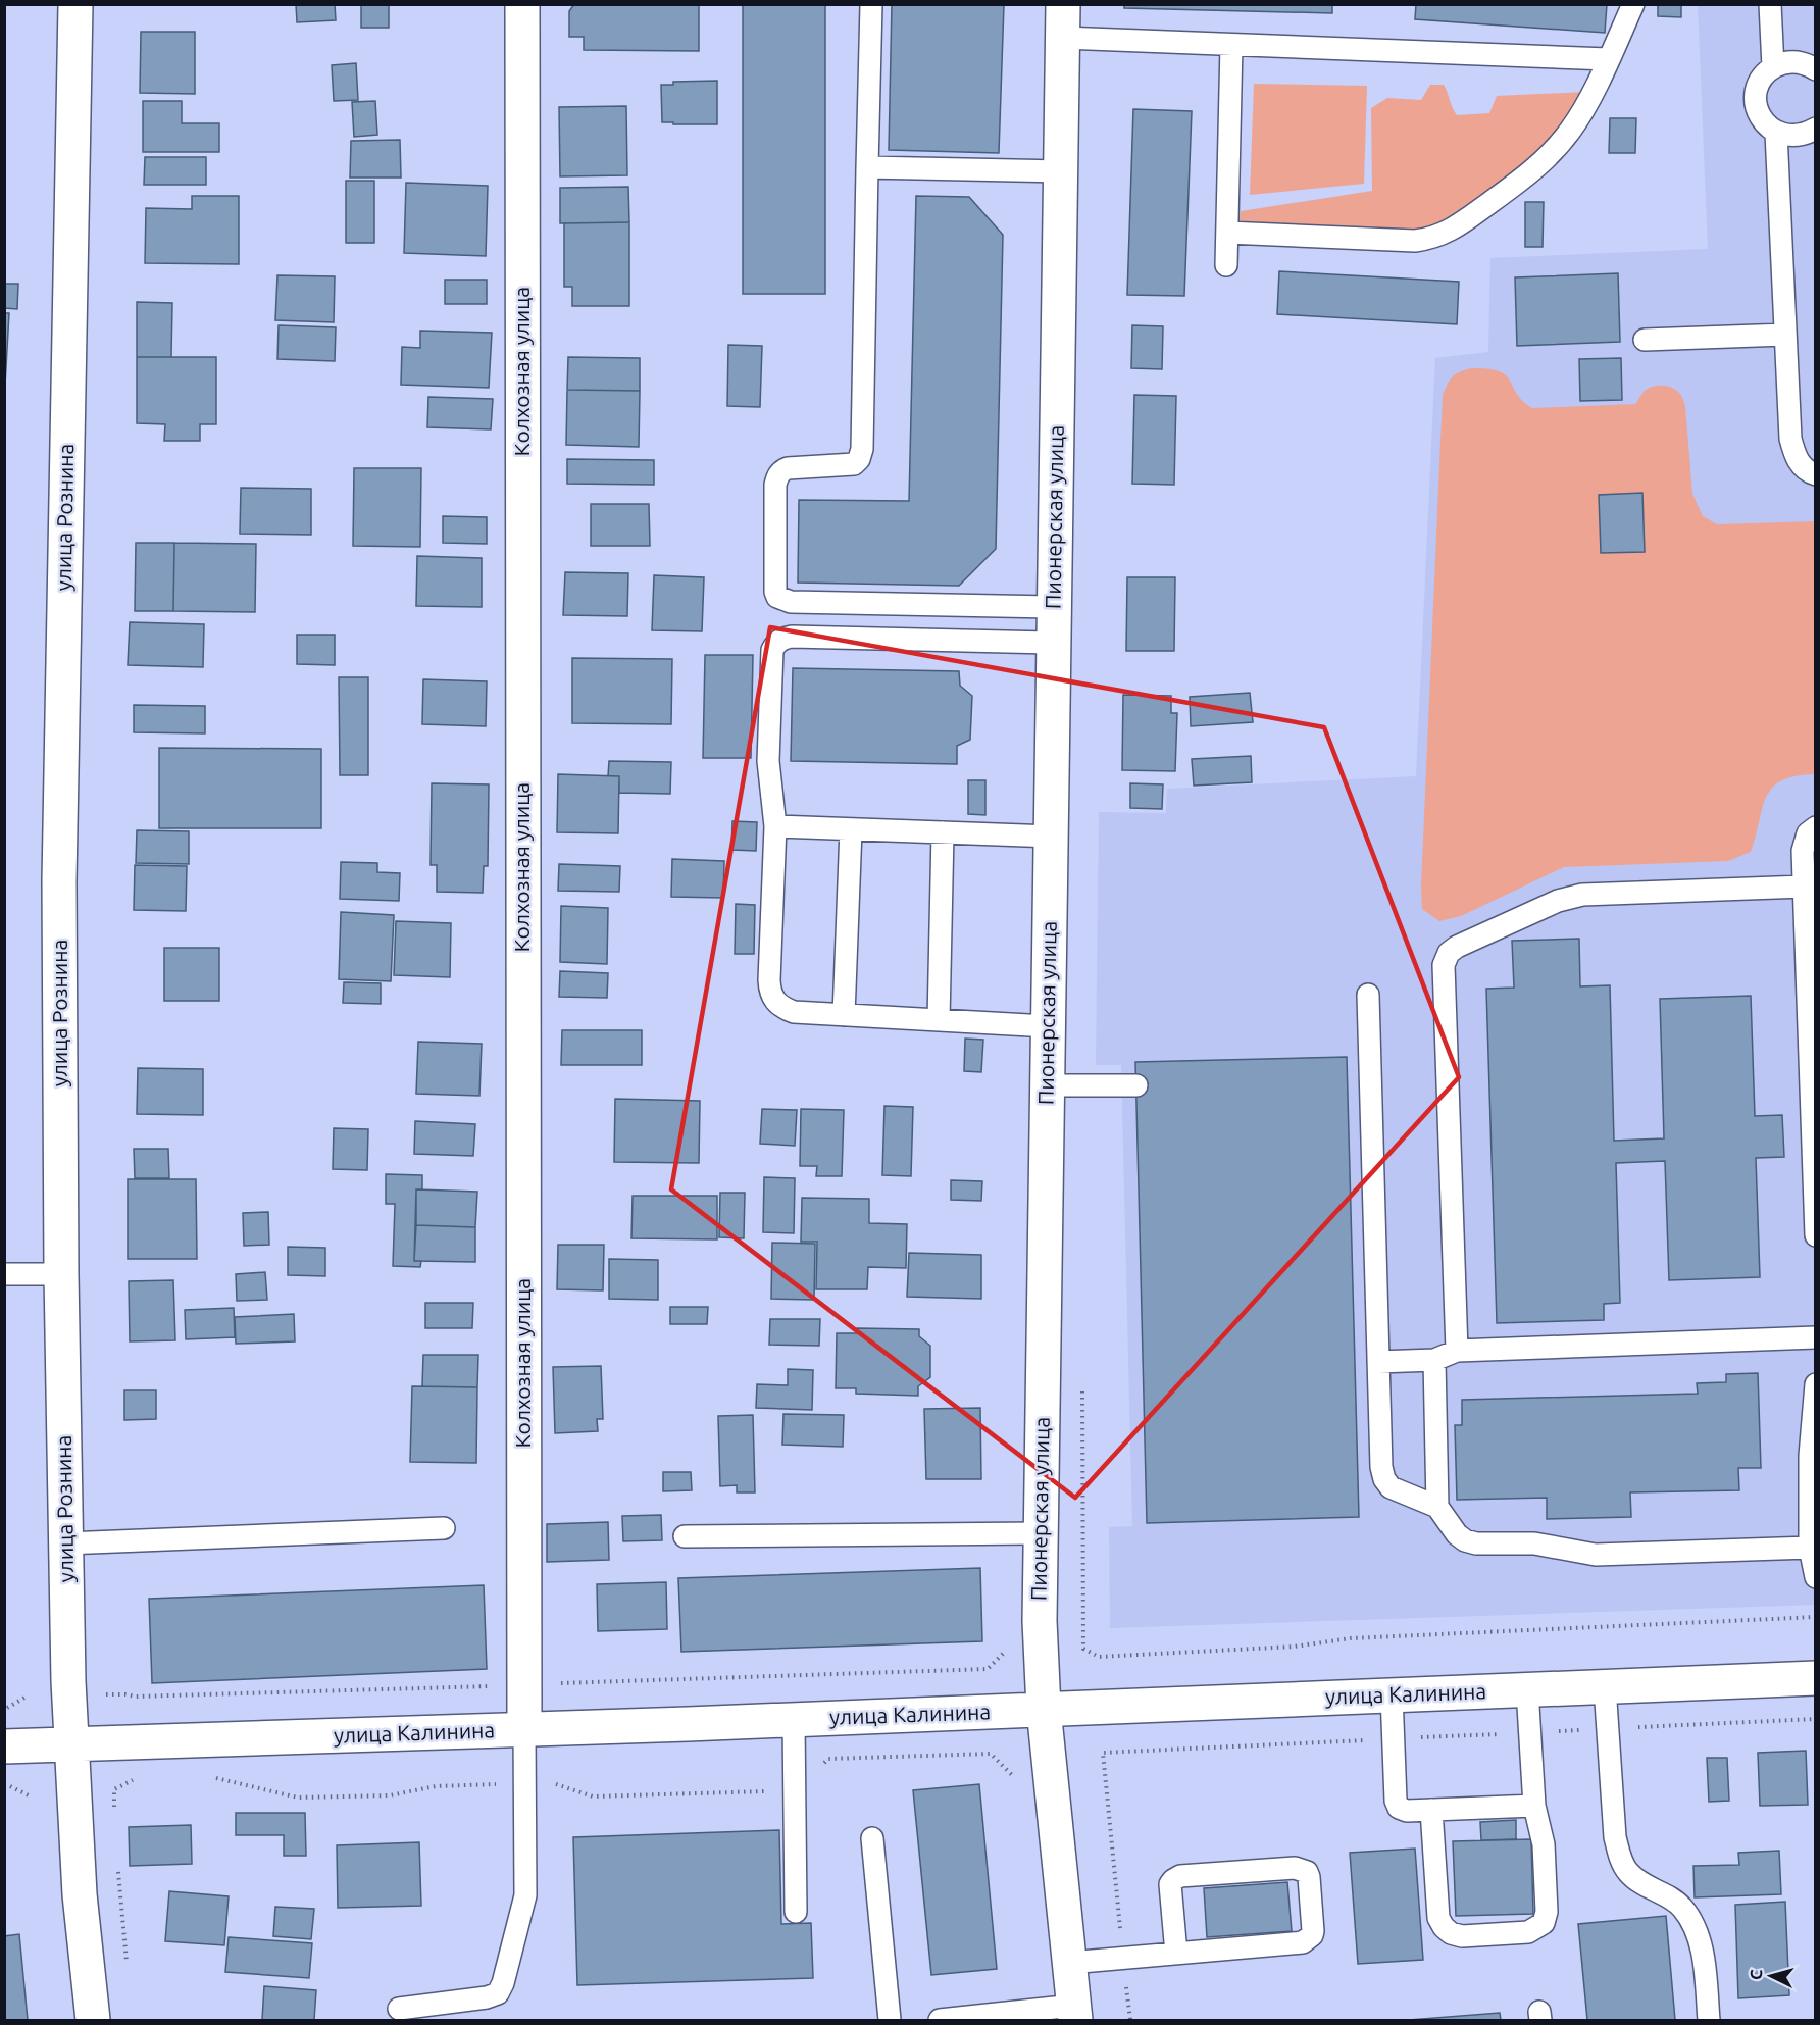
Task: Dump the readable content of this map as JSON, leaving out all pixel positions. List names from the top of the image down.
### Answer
{
  "streets": {
    "street": [
      "Колхозная улица",
      "улица Рознина",
      "Пионерская улица",
      "улица Калинина"
    ]
  },
  "crossings": [
    ["Колхозная улица", "улица Калинина"],
    ["улица Рознина", "улица Калинина"],
    ["Пионерская улица", "улица Калинина"]
  ],
  "north": "left"
}
